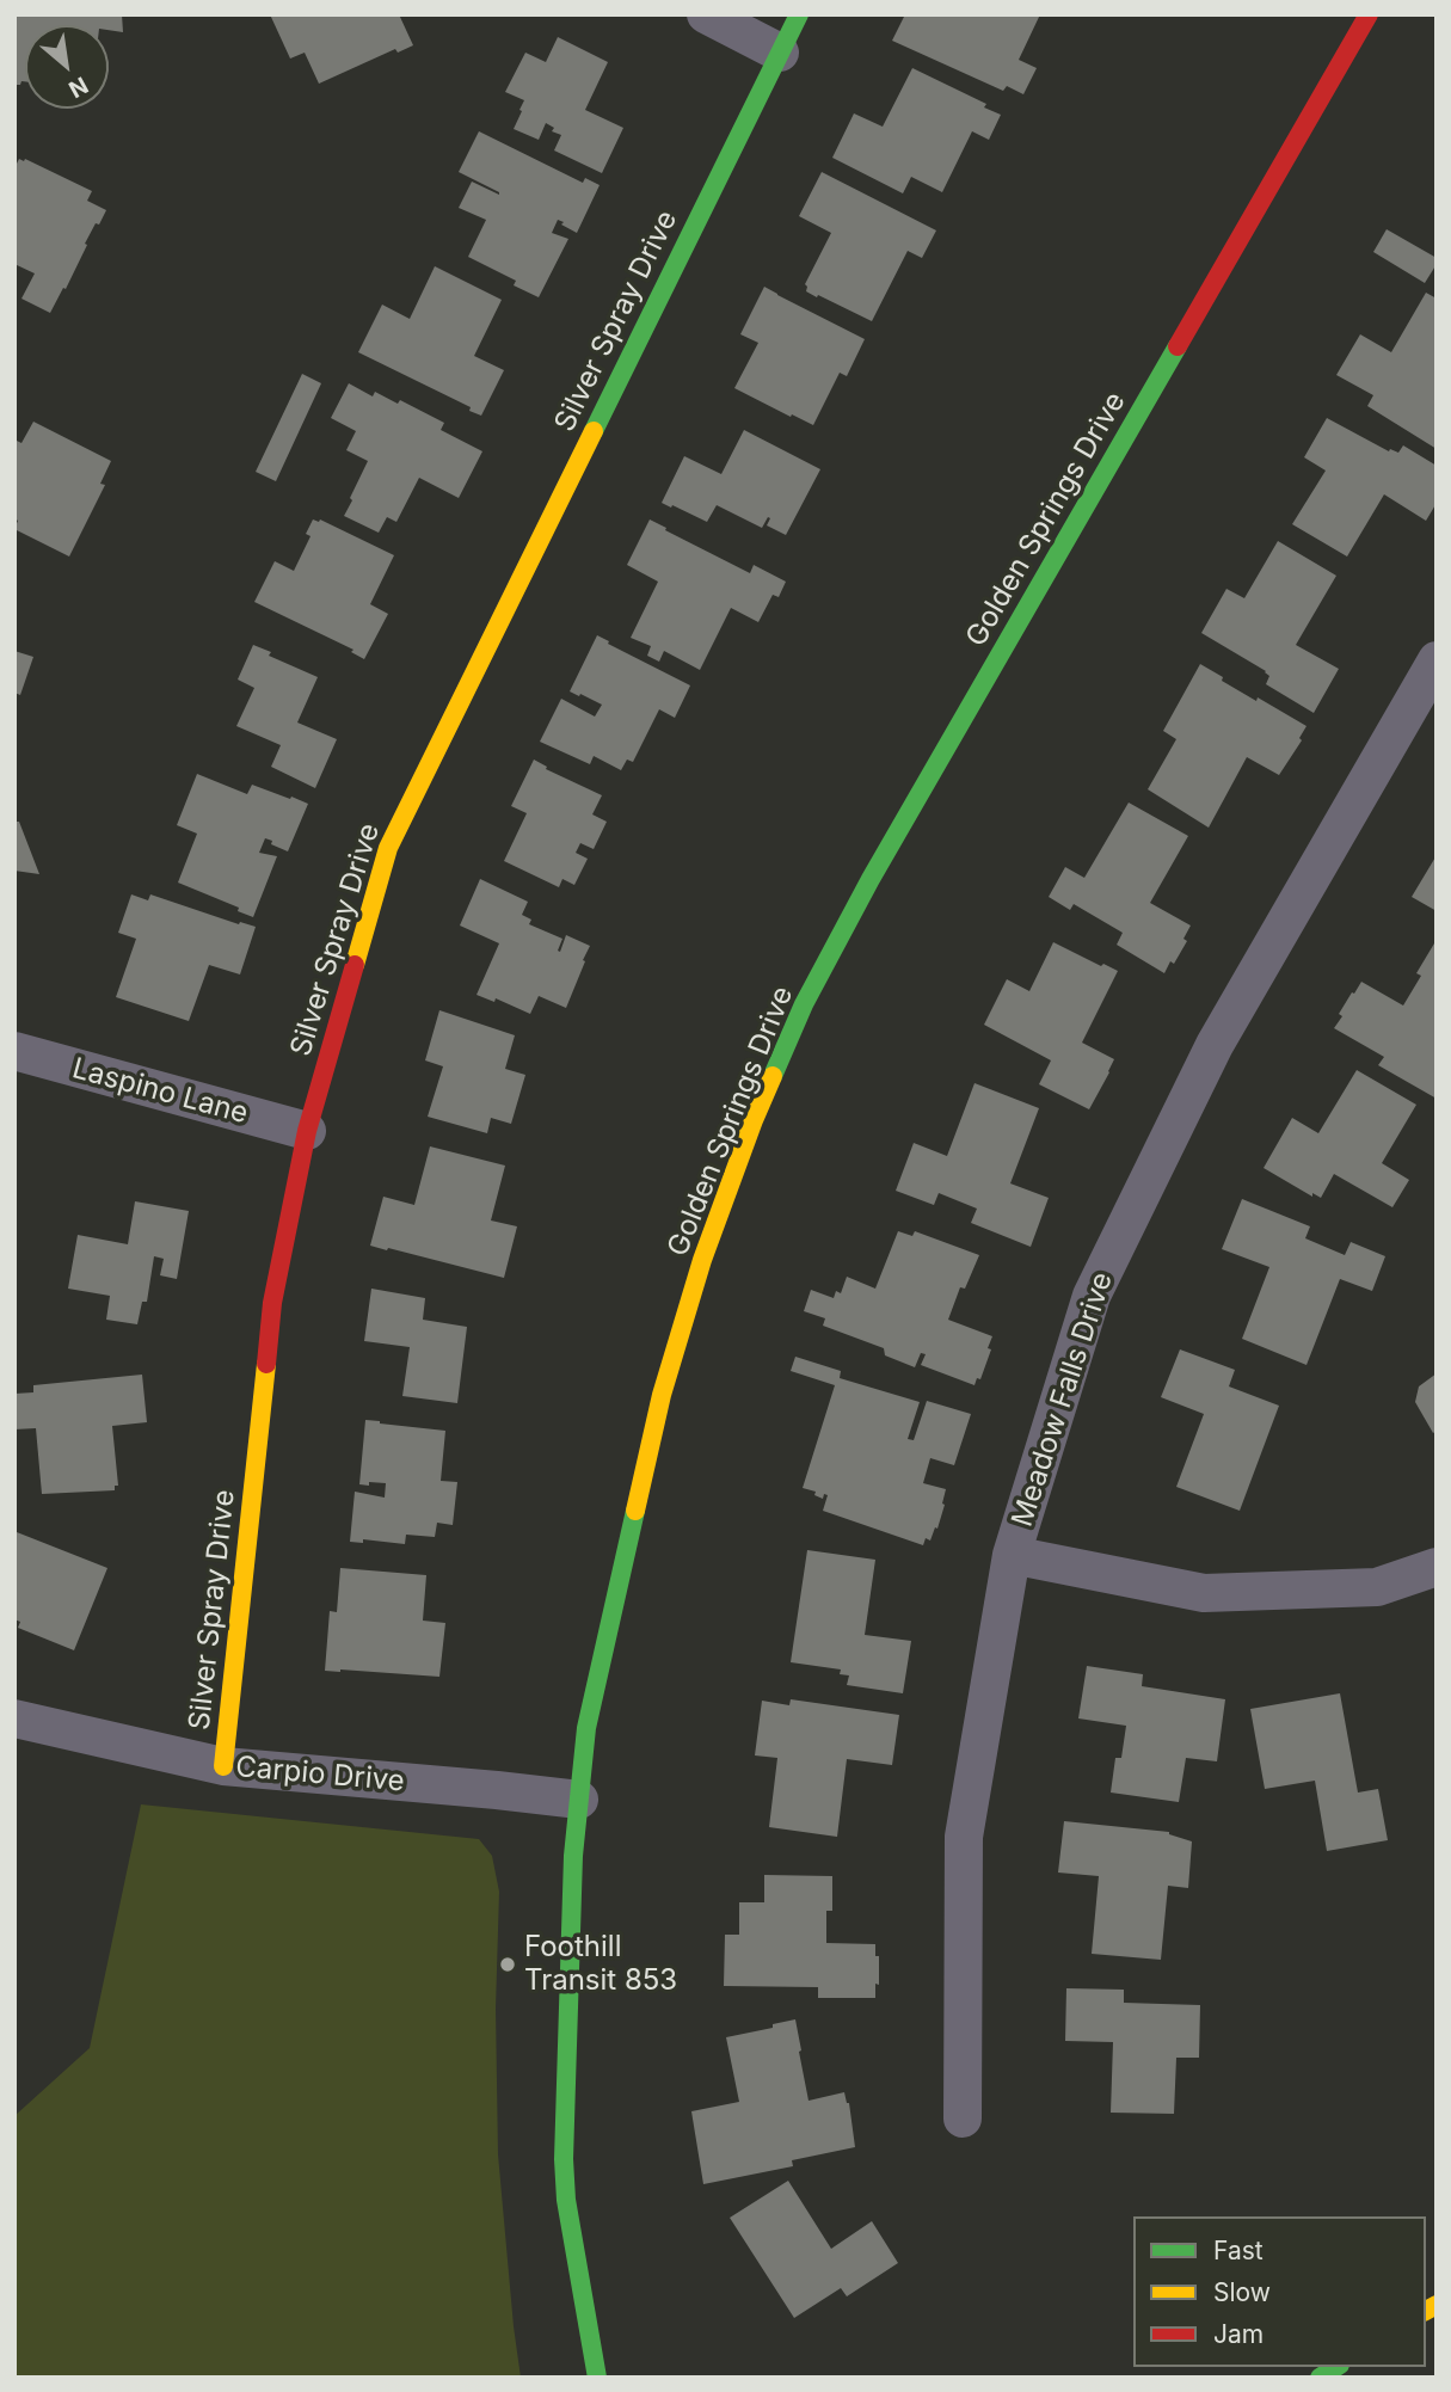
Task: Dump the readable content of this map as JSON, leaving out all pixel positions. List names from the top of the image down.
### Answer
{
  "streets": {
    "main road": ["Silver Spray Drive", "Golden Springs Drive"],
    "street": ["Laspino Lane", "Meadow Falls Drive", "Carpio Drive"]
  },
  "crossings": [
    ["Silver Spray Drive", "Laspino Lane"],
    ["Silver Spray Drive", "Carpio Drive"],
    ["Golden Springs Drive", "Carpio Drive"]
  ],
  "places": ["Foothill Transit 853"],
  "legend": ["Fast", "Slow", "Jam"],
  "north": "bottom right"
}
